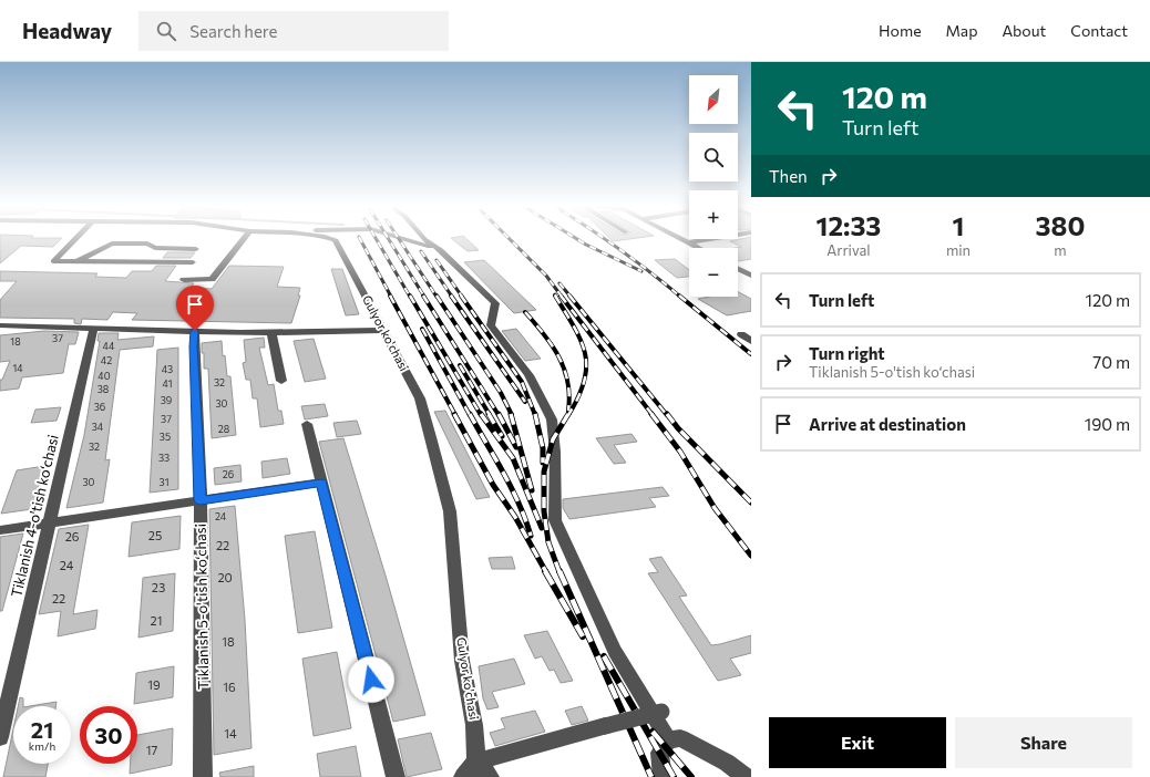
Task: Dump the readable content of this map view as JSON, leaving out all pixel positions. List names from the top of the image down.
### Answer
{
  "streets": {
    "street": ["Gulyor ko'chasi", "Tiklanish 4-o'tish ko‘chasi", "Tiklanish 5-o'tish ko‘chasi"]
  },
  "house_numbers": [
    "37",
    "18",
    "44",
    "42",
    "14",
    "43",
    "40",
    "32",
    "41",
    "38",
    "39",
    "30",
    "36",
    "37",
    "34",
    "28",
    "35",
    "32",
    "33",
    "26",
    "30",
    "31",
    "24",
    "25",
    "26",
    "22",
    "24",
    "20",
    "23",
    "22",
    "21",
    "18",
    "19",
    "16",
    "14",
    "17"
  ],
  "north": "bottom left",
  "page": {
    "header": "Headway",
    "search": "Search here",
    "nav": [
      "Home",
      "Map",
      "About",
      "Contact"
    ],
    "turn": ["120 m", "Turn left"],
    "map_buttons": ["+", "−"],
    "then": "Then",
    "eta": [
      "12:33",
      "Arrival",
      "1",
      "min",
      "380",
      "m"
    ],
    "list": [
      {
        "name": "Turn left",
        "value": "120 m"
      },
      {
        "name": "Turn right",
        "note": "Tiklanish 5-o'tish ko‘chasi",
        "value": "70 m"
      },
      {
        "name": "Arrive at destination",
        "value": "190 m"
      }
    ],
    "speed": "21 km/h",
    "limit": "30",
    "buttons": ["Exit", "Share"]
  }
}
